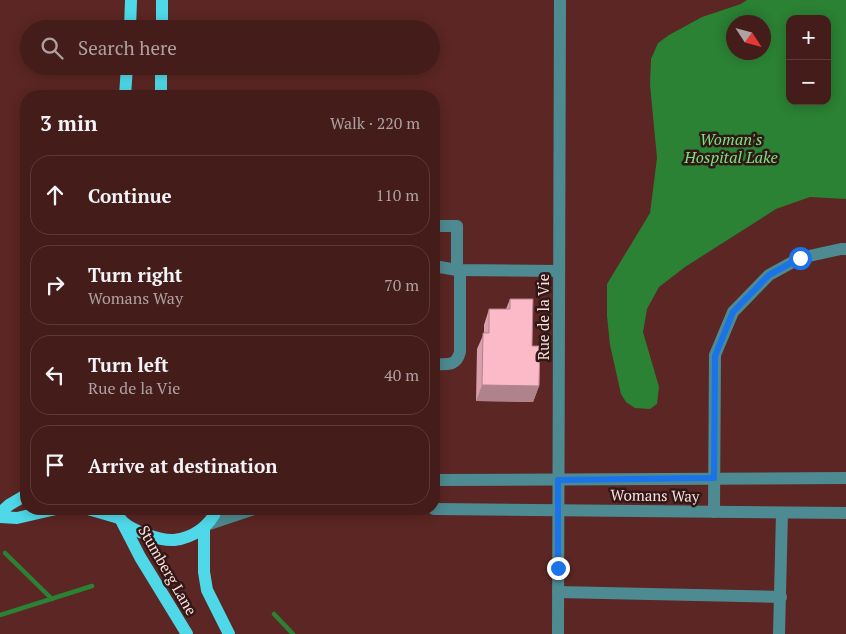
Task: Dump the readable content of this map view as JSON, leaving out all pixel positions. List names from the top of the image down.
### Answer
{
  "streets": {
    "main road": ["Stumberg Lane"],
    "street": ["Rue de la Vie", "Womans Way"]
  },
  "crossings": [
    ["Rue de la Vie", "Womans Way"]
  ],
  "water": ["Woman's Hospital Lake"],
  "north": "bottom right",
  "page": {
    "map_buttons": ["+", "−"],
    "search": "Search here",
    "heading": ["3 min", "Walk · 220 m"],
    "list": [
      ["Continue", "110 m"],
      ["Turn right", "Womans Way", "70 m"],
      ["Turn left", "Rue de la Vie", "40 m"],
      "Arrive at destination"
    ]
  }
}
